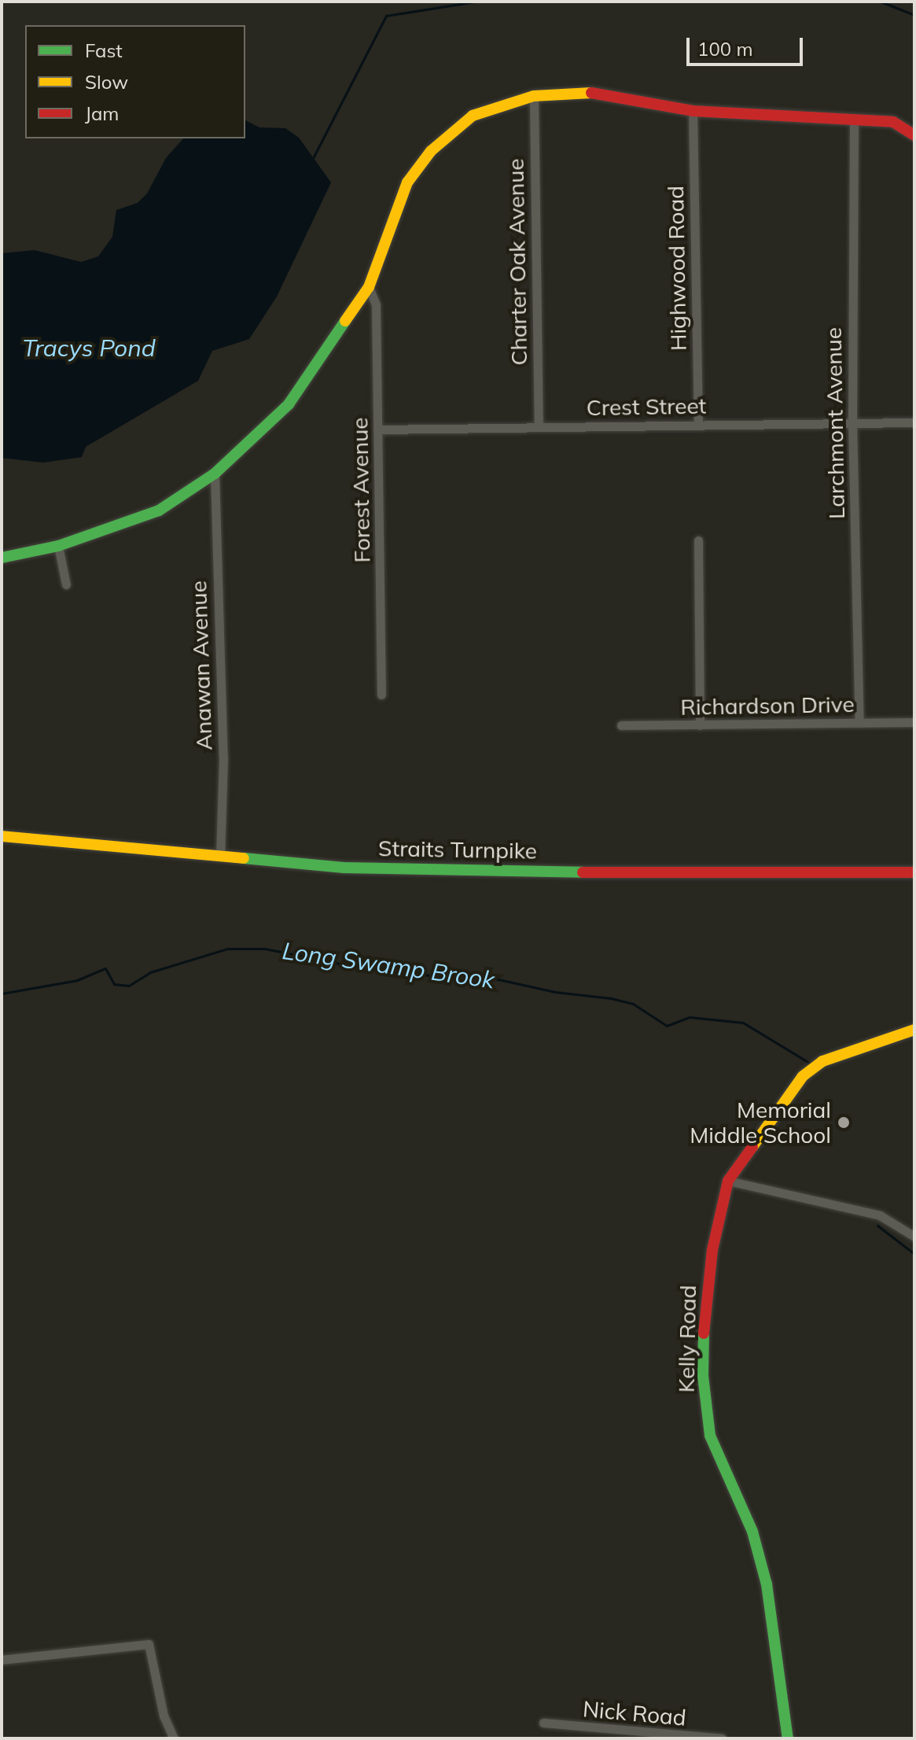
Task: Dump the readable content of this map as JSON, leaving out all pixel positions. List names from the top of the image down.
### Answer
{
  "streets": {
    "street": [
      "Charter Oak Avenue",
      "Highwood Road",
      "Crest Street",
      "Larchmont Avenue",
      "Forest Avenue",
      "Anawan Avenue",
      "Richardson Drive",
      "Straits Turnpike",
      "Kelly Road",
      "Nick Road"
    ]
  },
  "crossings": [
    ["Charter Oak Avenue", "Crest Street"],
    ["Highwood Road", "Crest Street"],
    ["Crest Street", "Larchmont Avenue"],
    ["Crest Street", "Forest Avenue"],
    ["Larchmont Avenue", "Richardson Drive"],
    ["Anawan Avenue", "Straits Turnpike"]
  ],
  "water": ["Tracys Pond", "Long Swamp Brook"],
  "places": ["Memorial Middle School"],
  "legend": ["Fast", "Slow", "Jam"],
  "scale_bar": "100 m"
}
